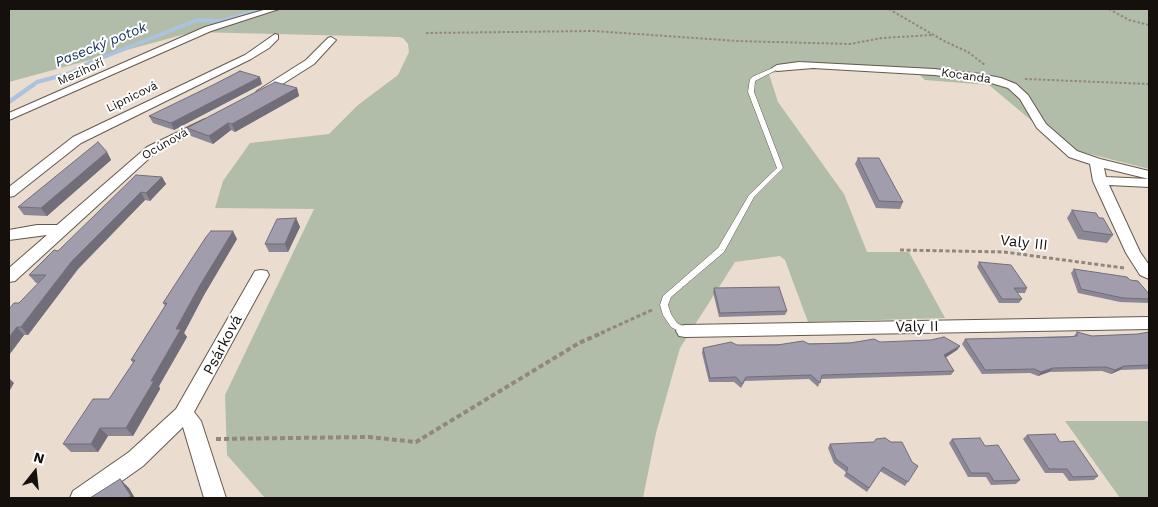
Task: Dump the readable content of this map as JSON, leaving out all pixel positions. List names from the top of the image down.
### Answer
{
  "streets": {
    "street": [
      "Mezihoří",
      "Kocanda",
      "Lipnicová",
      "Ocúnová",
      "Valy II",
      "Psárková"
    ],
    "path": ["Valy III"]
  },
  "water": ["Pasecký potok"],
  "north": "top"
}
